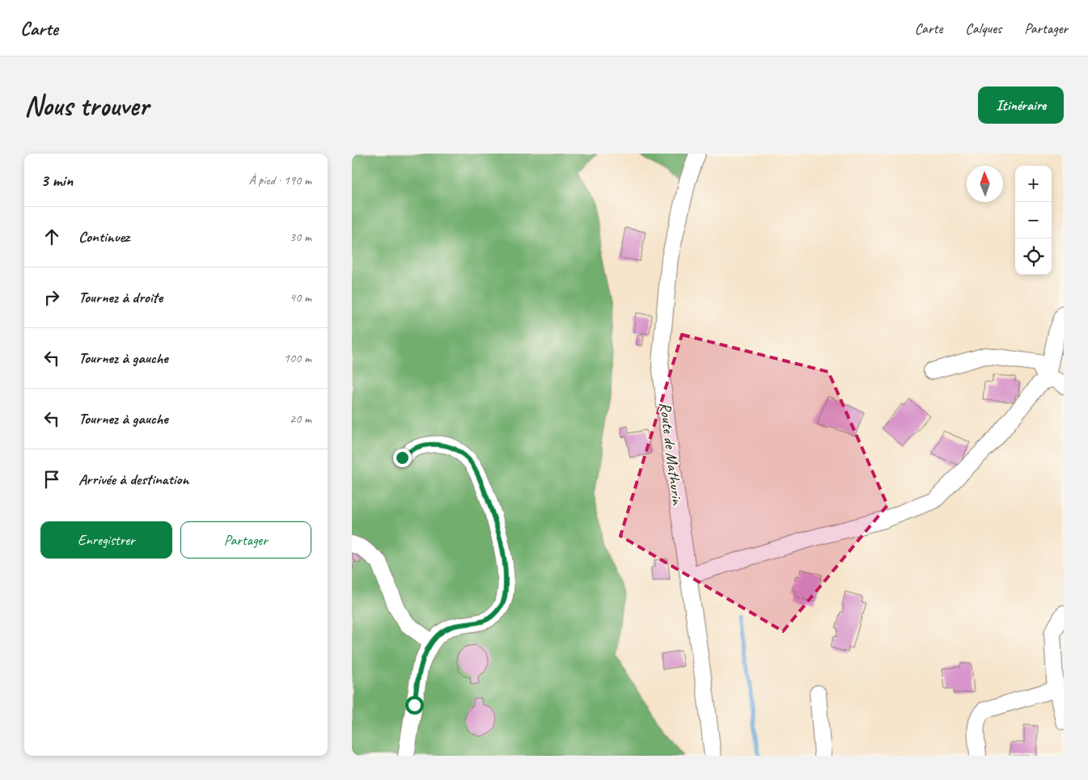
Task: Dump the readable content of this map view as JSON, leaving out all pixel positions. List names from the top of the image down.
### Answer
{
  "streets": {
    "street": ["Route de Mathurin"]
  },
  "north": "top",
  "page": {
    "header": "Carte",
    "nav": ["Carte", "Calques", "Partager"],
    "buttons": [
      "Itinéraire",
      ["Enregistrer", "Partager"]
    ],
    "title": "Nous trouver",
    "heading": ["3 min", "À pied · 190 m"],
    "map_buttons": ["+", "−"],
    "list": [
      ["Continuez", "30 m"],
      ["Tournez à droite", "40 m"],
      ["Tournez à gauche", "100 m"],
      ["Tournez à gauche", "20 m"],
      "Arrivée à destination"
    ]
  }
}
